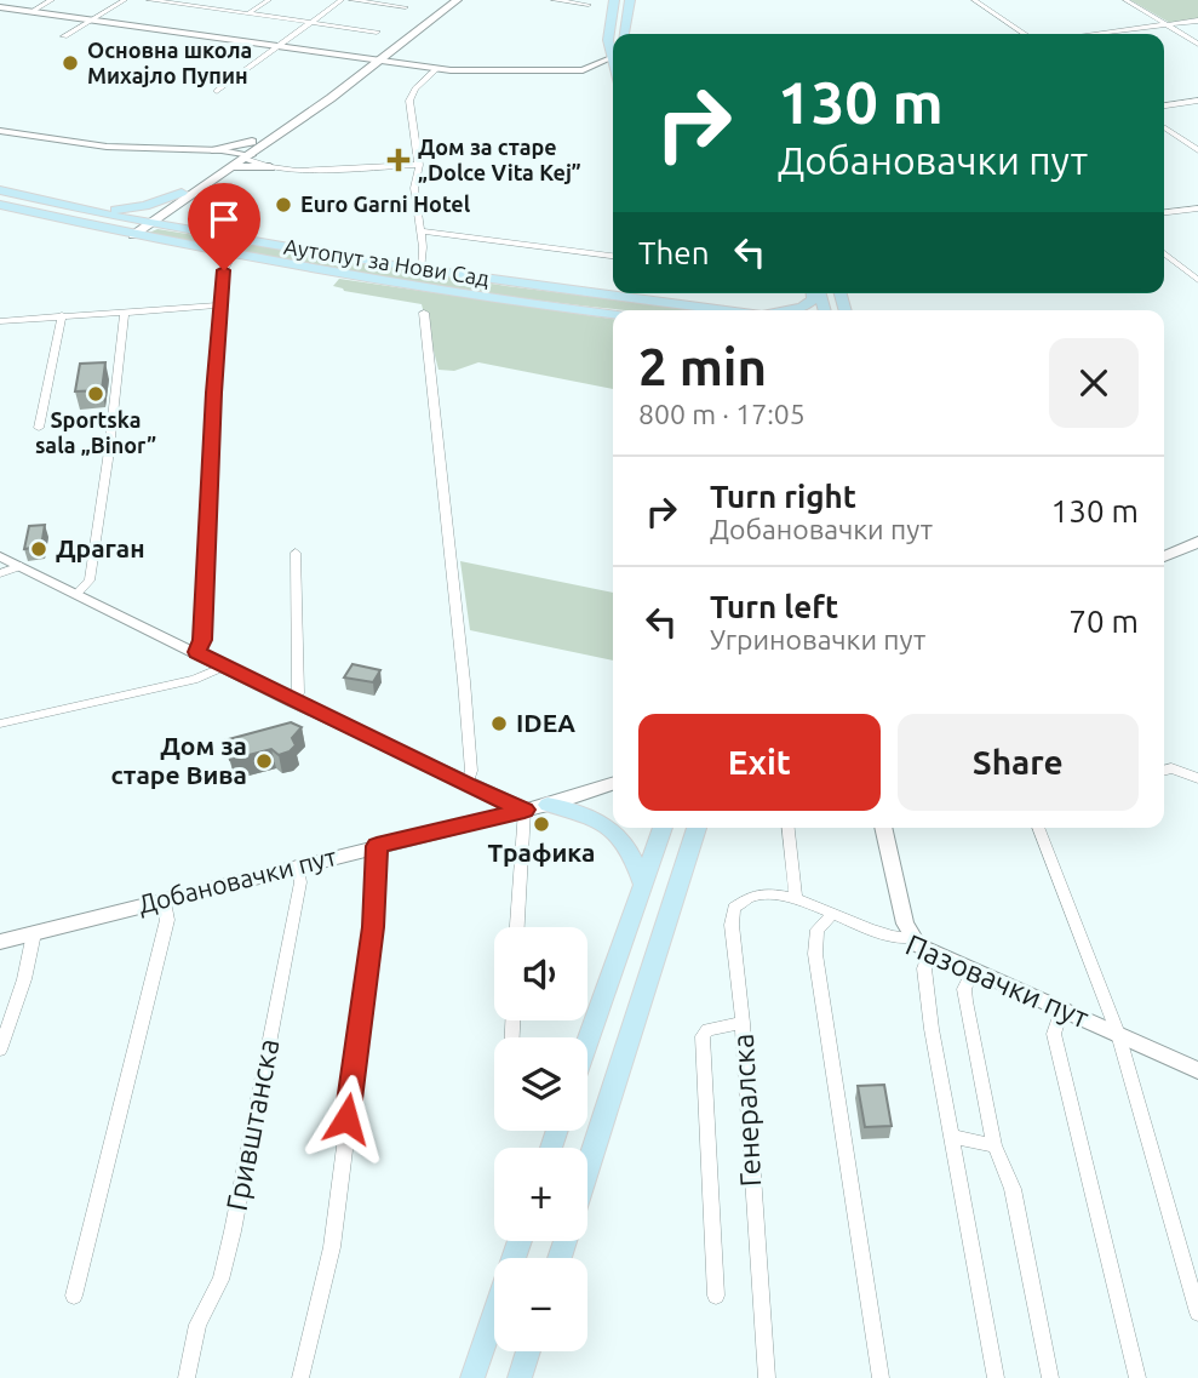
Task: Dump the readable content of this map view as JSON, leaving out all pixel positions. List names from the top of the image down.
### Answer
{
  "streets": {
    "main road": ["Аутопут за Нови Сад"],
    "street": [
      "Добановачки пут",
      "Пазовачки пут",
      "Генералска",
      "Гривштанска"
    ]
  },
  "crossings": [
    ["Добановачки пут", "Гривштанска"],
    ["Пазовачки пут", "Генералска"]
  ],
  "places": {
    "other": [
      "Основна школа Михајло Пупин",
      "Euro Garni Hotel",
      "Sportska sala „Binor”",
      "Драган",
      "IDEA",
      "Дом за старе Вива",
      "Трафика"
    ],
    "health": ["Дом за старе „Dolce Vita Kej”"]
  },
  "page": {
    "turn": ["130 m", "Добановачки пут"],
    "then": "Then",
    "heading": ["2 min", "800 m · 17:05"],
    "list": [
      {
        "name": "Turn right",
        "note": "Добановачки пут",
        "value": "130 m"
      },
      {
        "name": "Turn left",
        "note": "Угриновачки пут",
        "value": "70 m"
      }
    ],
    "buttons": ["Exit", "Share"],
    "map_buttons": ["+", "−"]
  }
}
